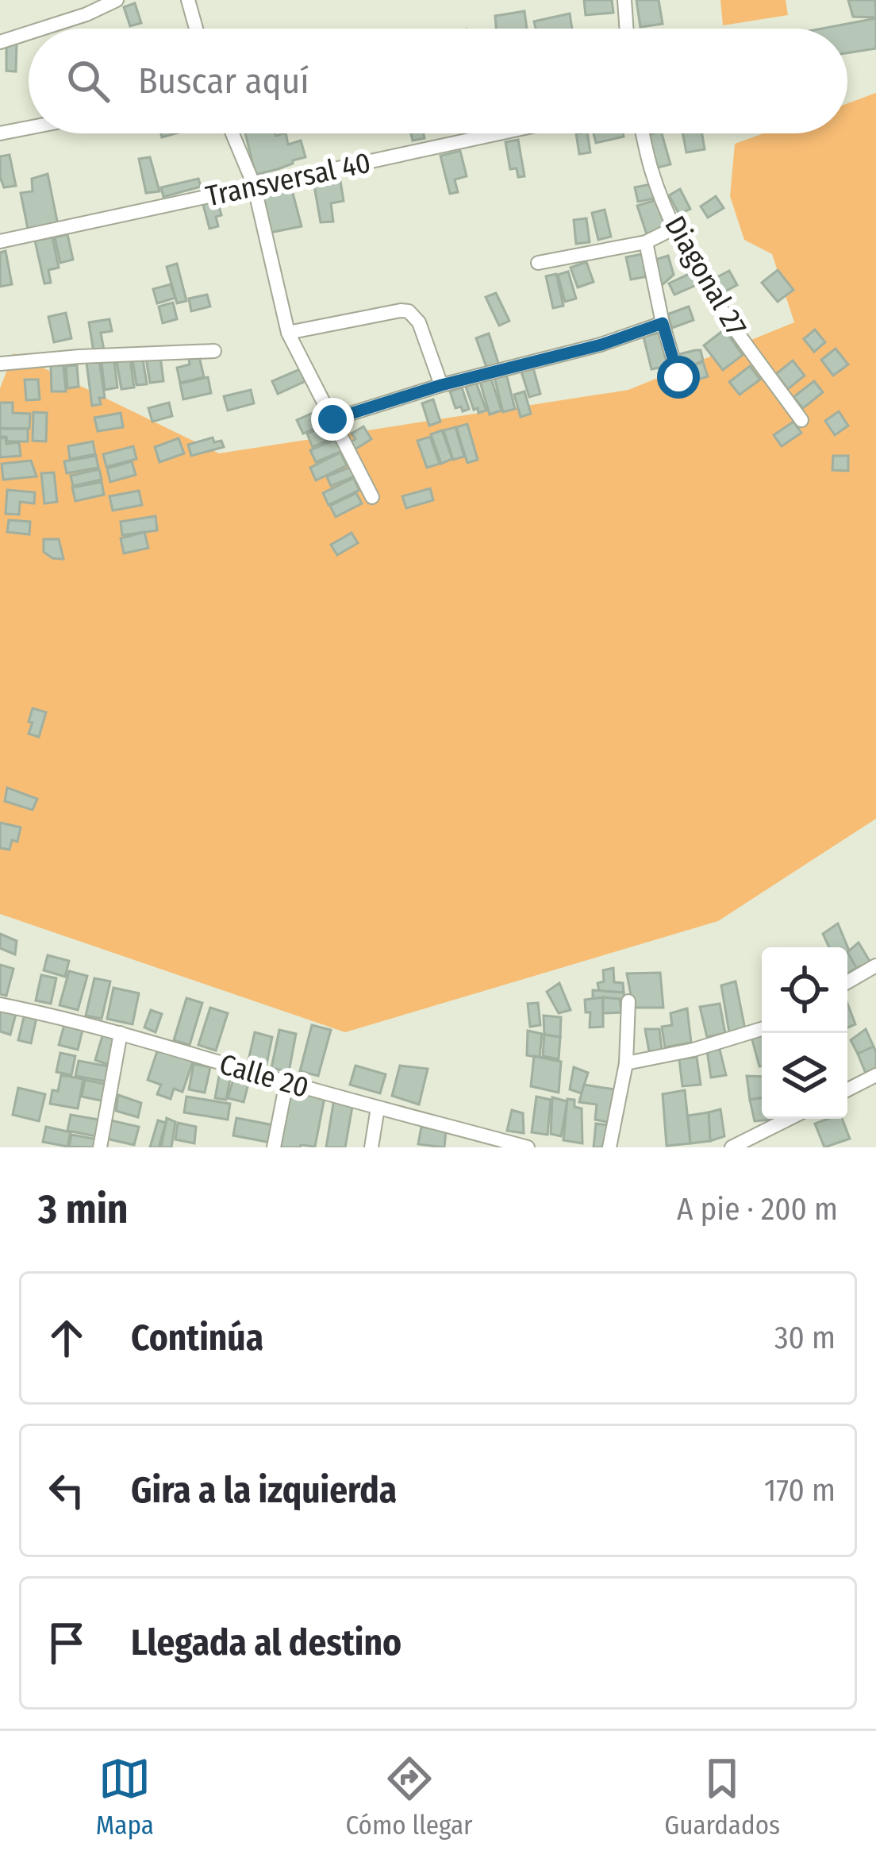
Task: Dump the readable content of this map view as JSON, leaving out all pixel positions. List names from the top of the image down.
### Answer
{
  "streets": {
    "street": ["Transversal 40", "Diagonal 27", "Calle 20"]
  },
  "page": {
    "search": "Buscar aquí",
    "heading": ["3 min", "A pie · 200 m"],
    "list": [
      ["Continúa", "30 m"],
      ["Gira a la izquierda", "170 m"],
      "Llegada al destino"
    ],
    "nav": ["Mapa", "Cómo llegar", "Guardados"]
  }
}
